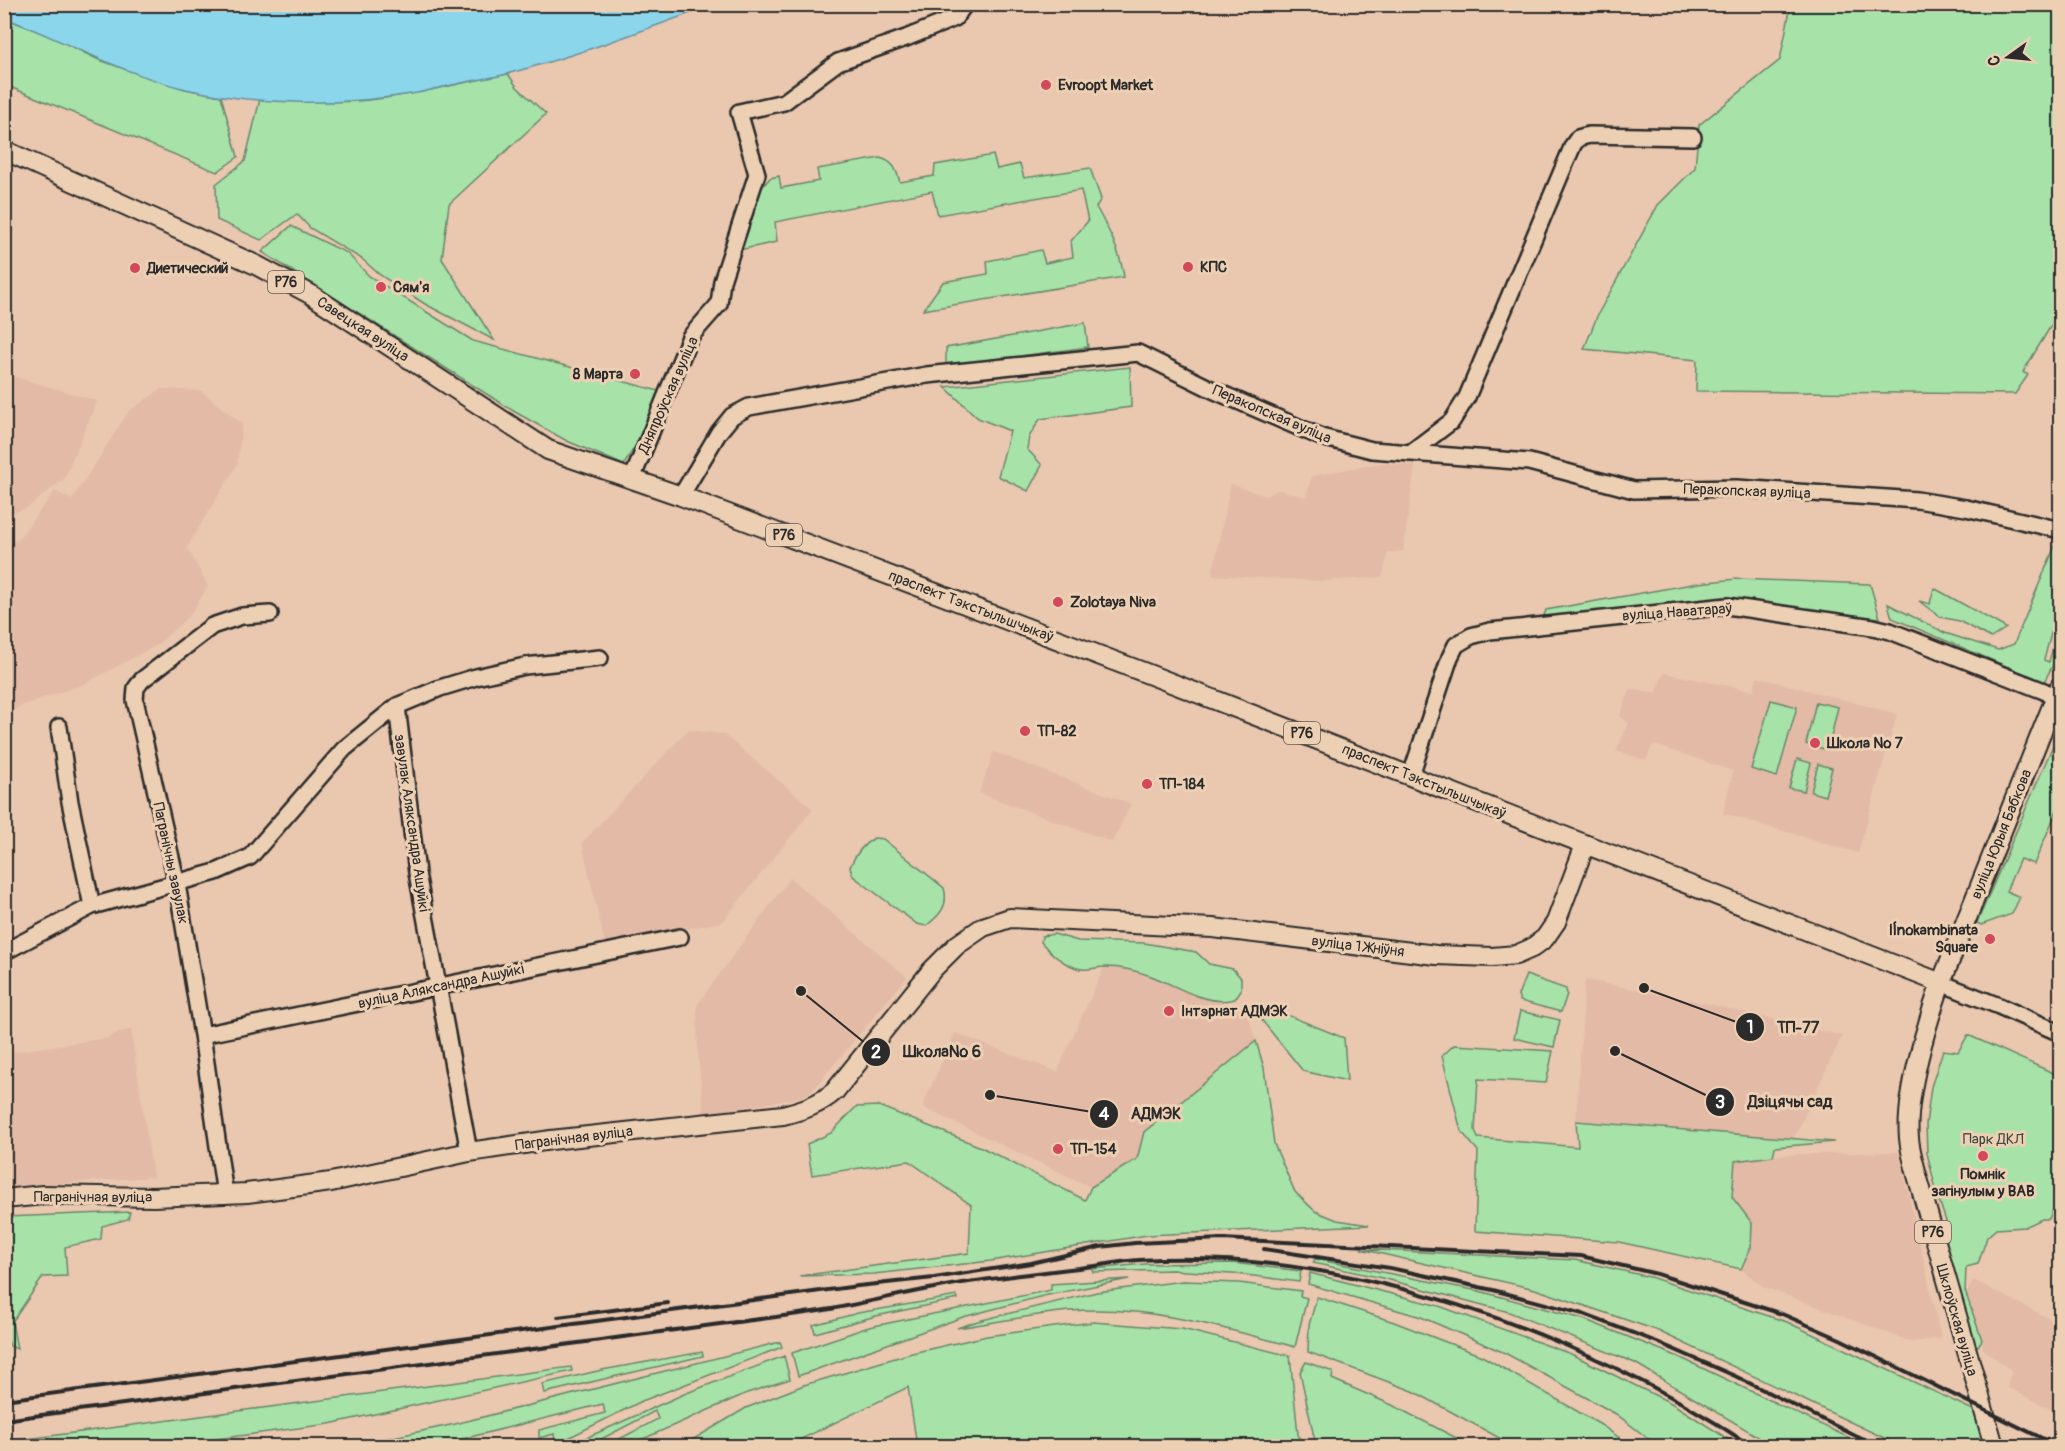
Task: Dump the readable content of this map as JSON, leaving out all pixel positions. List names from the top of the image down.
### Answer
{
  "streets": {
    "main road": [
      "Р76",
      "Савецкая вуліца",
      "праспект Тэкстыльшчыкаў",
      "вуліца Юрыя Бабкова",
      "вуліца 1 Жніўня",
      "Пагранічная вуліца",
      "Шклоўская вуліца"
    ],
    "street": [
      "Дняпроўская вуліца",
      "Перакопская вуліца",
      "вуліца Наватараў",
      "завулак Аляксандра Ашуйкі",
      "Пагранічны завулак",
      "вуліца Аляксандра Ашуйкі"
    ]
  },
  "crossings": [
    ["Савецкая вуліца", "праспект Тэкстыльшчыкаў"],
    ["Дняпроўская вуліца", "праспект Тэкстыльшчыкаў"],
    ["Перакопская вуліца", "праспект Тэкстыльшчыкаў"],
    ["праспект Тэкстыльшчыкаў", "вуліца Наватараў"],
    ["праспект Тэкстыльшчыкаў", "вуліца Юрыя Бабкова"],
    ["праспект Тэкстыльшчыкаў", "вуліца 1 Жніўня"],
    ["праспект Тэкстыльшчыкаў", "Шклоўская вуліца"],
    ["вуліца Наватараў", "вуліца Юрыя Бабкова"],
    ["завулак Аляксандра Ашуйкі", "вуліца Аляксандра Ашуйкі"],
    ["завулак Аляксандра Ашуйкі", "Пагранічная вуліца"],
    ["вуліца Юрыя Бабкова", "Шклоўская вуліца"],
    ["Пагранічны завулак", "вуліца Аляксандра Ашуйкі"],
    ["Пагранічны завулак", "Пагранічная вуліца"],
    ["вуліца 1 Жніўня", "Пагранічная вуліца"]
  ],
  "parks": ["Парк ДКЛ"],
  "places": [
    "Evroopt Market",
    "КПС",
    "Диетический",
    "Сям'я",
    "8 Марта",
    "Zolotaya Niva",
    "ТП-82",
    "Школа № 7",
    "ТП-184",
    "Iĺnokambinata Square",
    "ТП-77",
    "Школа№ 6",
    "Інтэрнат АДМЭК",
    "Дзіцячы сад",
    "АДМЭК",
    "ТП-154",
    "Помнік загінулым у ВАВ"
  ],
  "north": "left"
}
